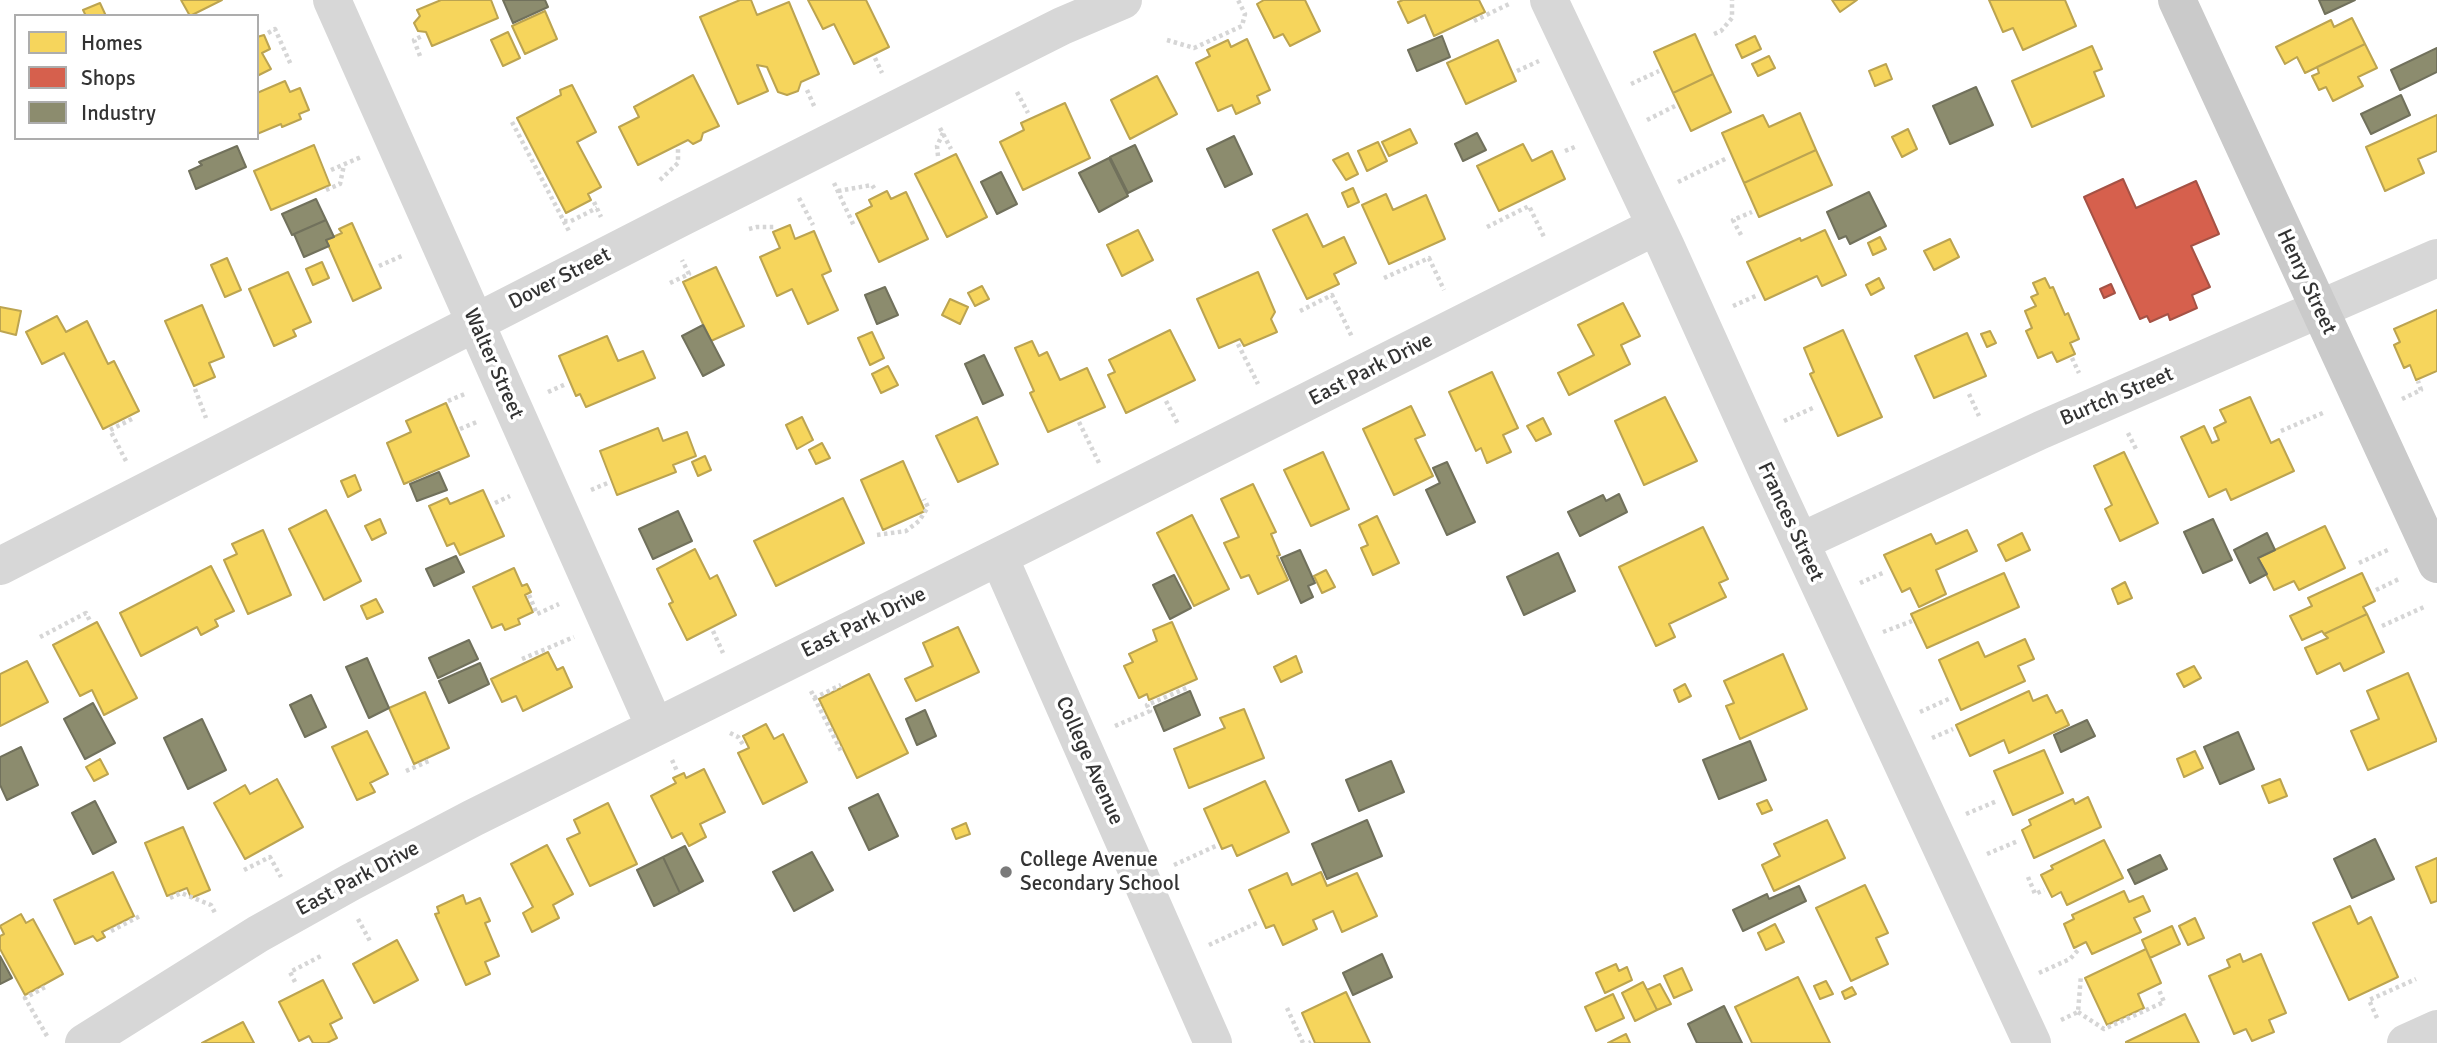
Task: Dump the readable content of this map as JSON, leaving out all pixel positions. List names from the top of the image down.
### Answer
{
  "streets": {
    "main road": ["Henry Street"],
    "street": [
      "Dover Street",
      "Walter Street",
      "East Park Drive",
      "Burtch Street",
      "Frances Street",
      "College Avenue"
    ]
  },
  "crossings": [
    ["Dover Street", "Walter Street"],
    ["Henry Street", "Burtch Street"],
    ["Walter Street", "East Park Drive"],
    ["East Park Drive", "Frances Street"],
    ["East Park Drive", "College Avenue"],
    ["Burtch Street", "Frances Street"]
  ],
  "places": ["College Avenue Secondary School"],
  "legend": ["Homes", "Shops", "Industry"]
}
